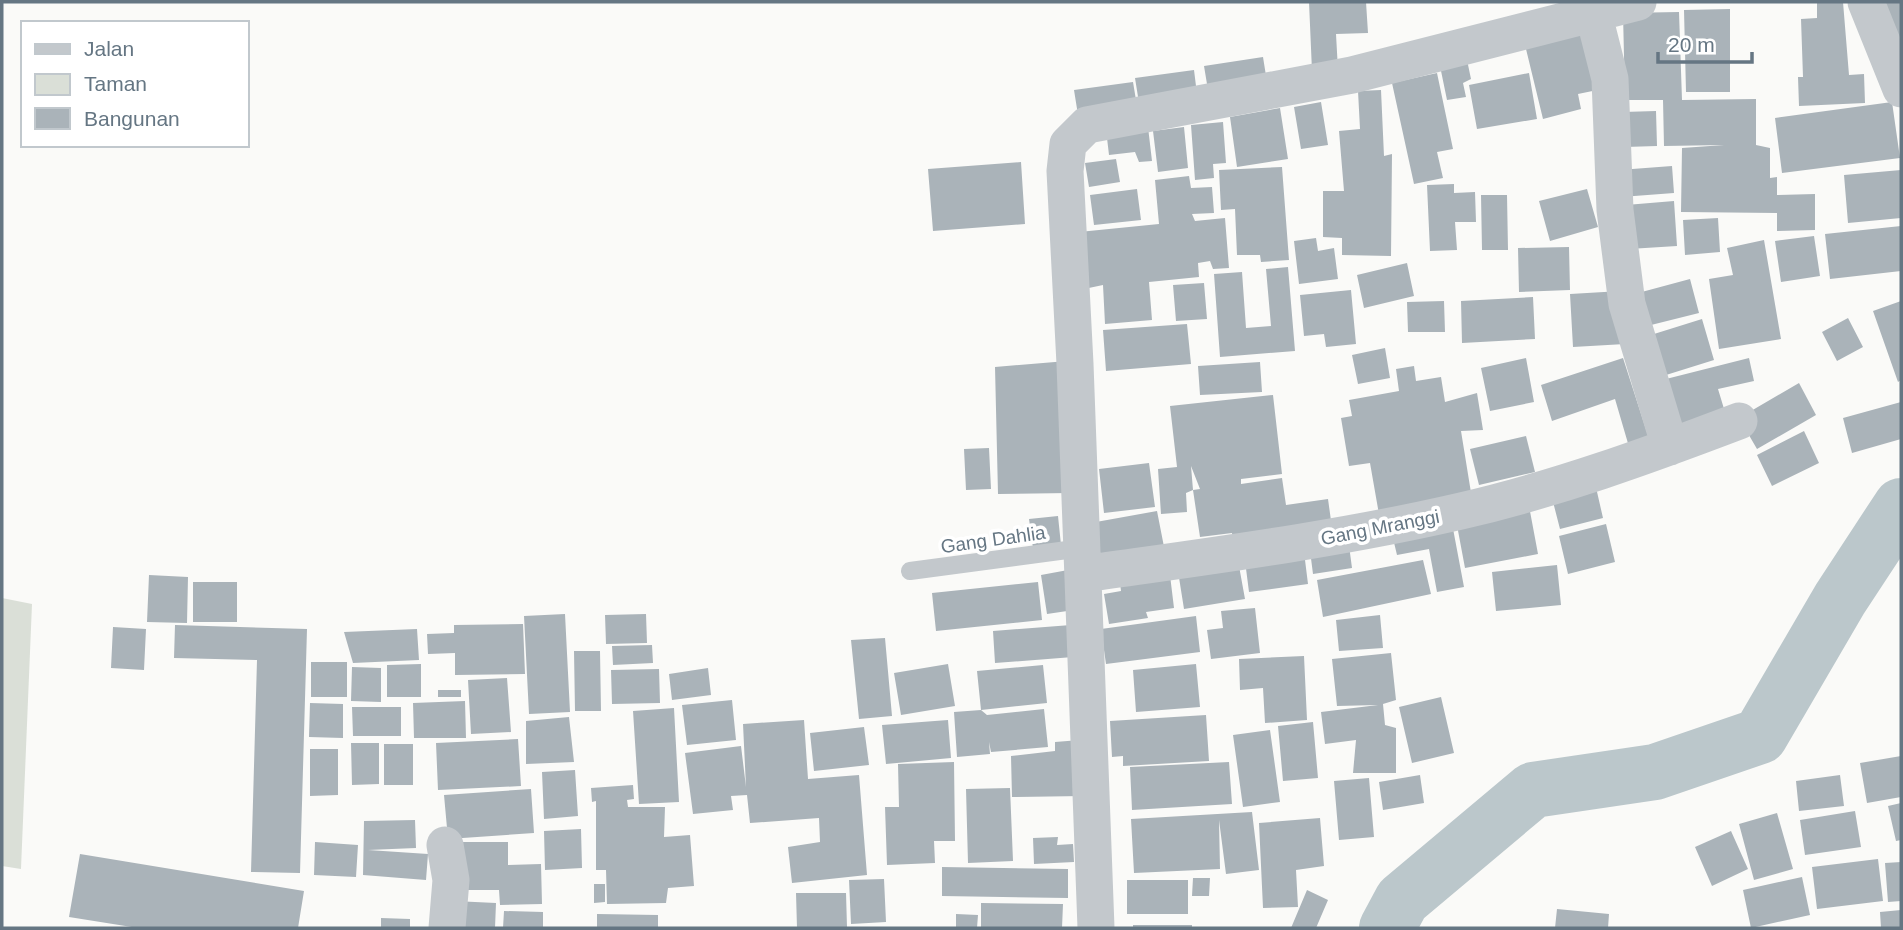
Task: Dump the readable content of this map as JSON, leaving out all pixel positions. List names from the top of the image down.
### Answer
{
  "streets": {
    "street": ["Gang Mranggi"],
    "lane": ["Gang Dahlia"]
  },
  "crossings": [
    ["Gang Mranggi", "Gang Dahlia"]
  ],
  "legend": ["Jalan", "Taman", "Bangunan"],
  "scale_bar": "20 m"
}
